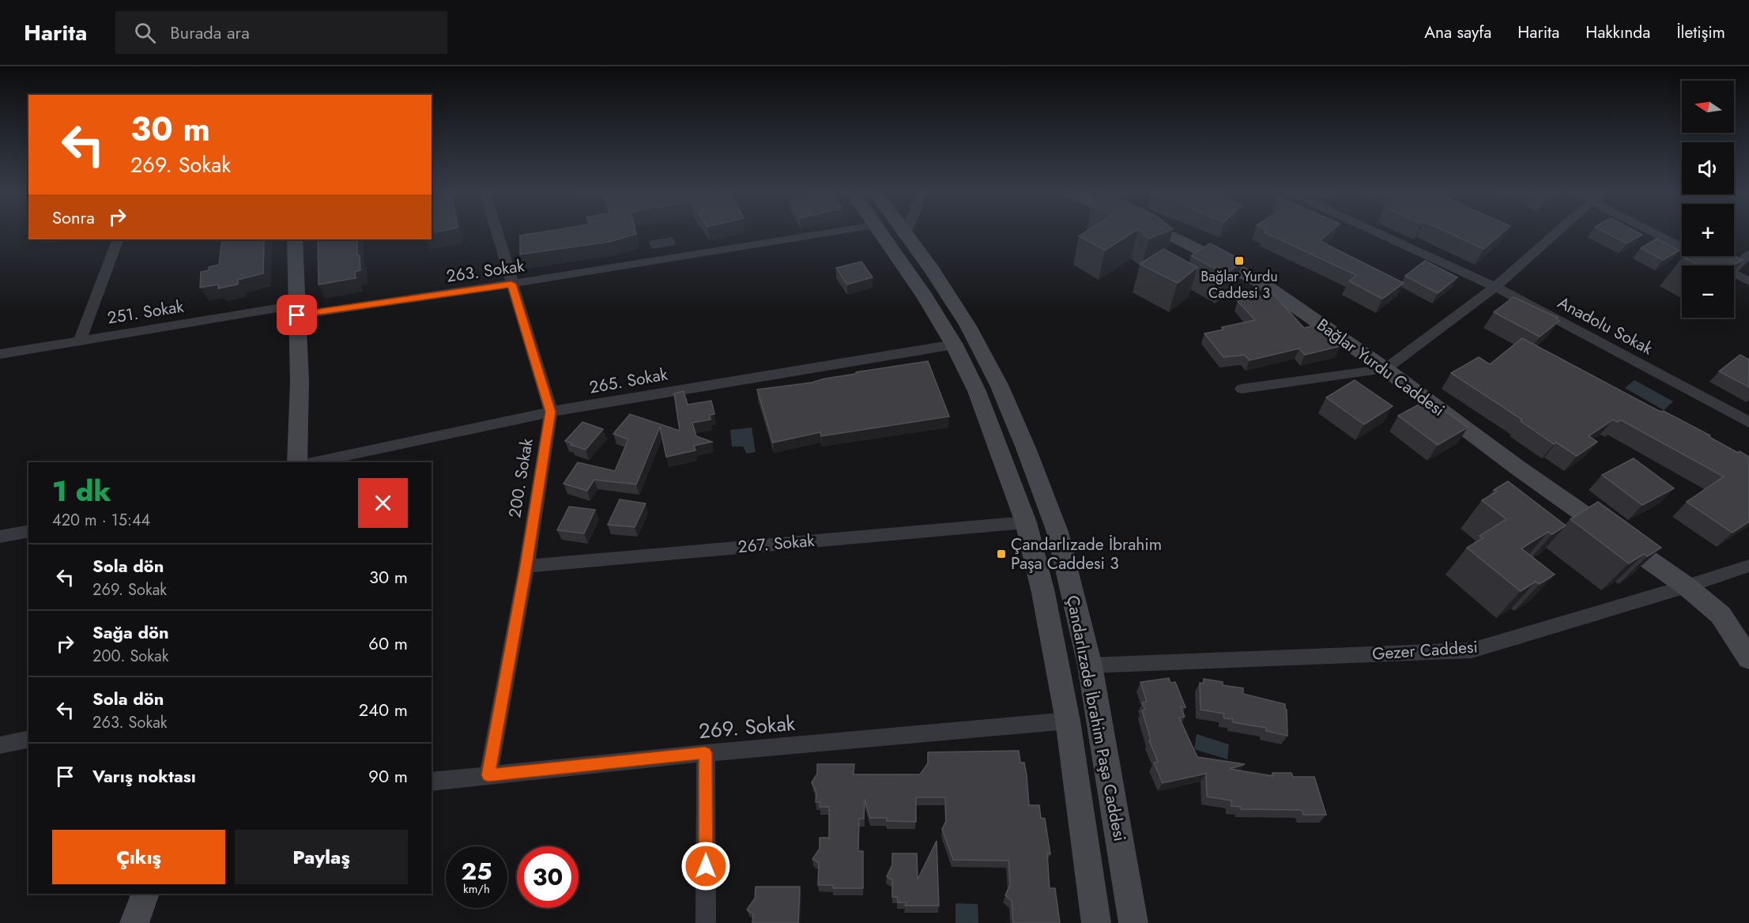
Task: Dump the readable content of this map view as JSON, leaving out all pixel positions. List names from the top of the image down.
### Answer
{
  "streets": {
    "main road": ["Bağlar Yurdu Caddesi", "Çandarlızade İbrahim Paşa Caddesi"],
    "street": [
      "263. Sokak",
      "251. Sokak",
      "Anadolu Sokak",
      "265. Sokak",
      "200. Sokak",
      "267. Sokak",
      "Gezer Caddesi",
      "269. Sokak"
    ]
  },
  "crossings": [
    ["263. Sokak", "251. Sokak"],
    ["263. Sokak", "200. Sokak"],
    ["Bağlar Yurdu Caddesi", "Gezer Caddesi"],
    ["265. Sokak", "200. Sokak"],
    ["265. Sokak", "Çandarlızade İbrahim Paşa Caddesi"],
    ["200. Sokak", "267. Sokak"],
    ["200. Sokak", "269. Sokak"],
    ["267. Sokak", "Çandarlızade İbrahim Paşa Caddesi"],
    ["Gezer Caddesi", "Çandarlızade İbrahim Paşa Caddesi"],
    ["Çandarlızade İbrahim Paşa Caddesi", "269. Sokak"]
  ],
  "places": {
    "transit": ["Bağlar Yurdu Caddesi 3", "Çandarlızade İbrahim Paşa Caddesi 3"]
  },
  "north": "left",
  "page": {
    "header": "Harita",
    "search": "Burada ara",
    "nav": [
      "Ana sayfa",
      "Harita",
      "Hakkında",
      "İletişim"
    ],
    "map_buttons": ["+", "−"],
    "turn": ["30 m", "269. Sokak"],
    "then": "Sonra",
    "heading": ["1 dk", "420 m · 15:44"],
    "list": [
      {
        "name": "Sola dön",
        "note": "269. Sokak",
        "value": "30 m"
      },
      {
        "name": "Sağa dön",
        "note": "200. Sokak",
        "value": "60 m"
      },
      {
        "name": "Sola dön",
        "note": "263. Sokak",
        "value": "240 m"
      },
      {
        "name": "Varış noktası",
        "value": "90 m"
      }
    ],
    "buttons": ["Çıkış", "Paylaş"],
    "speed": "25 km/h",
    "limit": "30"
  }
}
